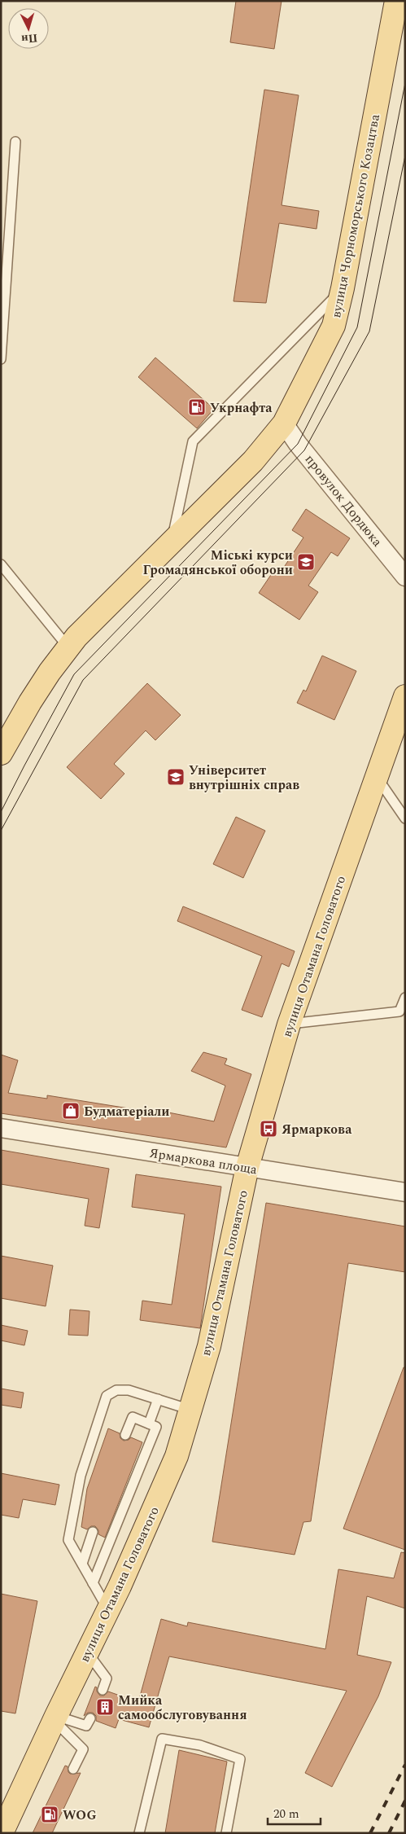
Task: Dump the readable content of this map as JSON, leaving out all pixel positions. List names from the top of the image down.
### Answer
{
  "streets": {
    "main road": ["вулиця Чорноморського Козацтва", "вулиця Отамана Головатого"],
    "street": ["провулок Дордюка", "Ярмаркова площа"]
  },
  "crossings": [
    ["вулиця Чорноморського Козацтва", "провулок Дордюка"],
    ["вулиця Отамана Головатого", "Ярмаркова площа"]
  ],
  "places": {
    "fuel station": ["Укрнафта", "WOG"],
    "school or university": ["Міські курси Громадянської оборони", "Університет внутрішніх справ"],
    "shop": ["Будматеріали"],
    "bus stop": ["Ярмаркова"],
    "building": ["Мийка самообслуговування"]
  },
  "scale_bar": "20 m",
  "north": "bottom"
}
